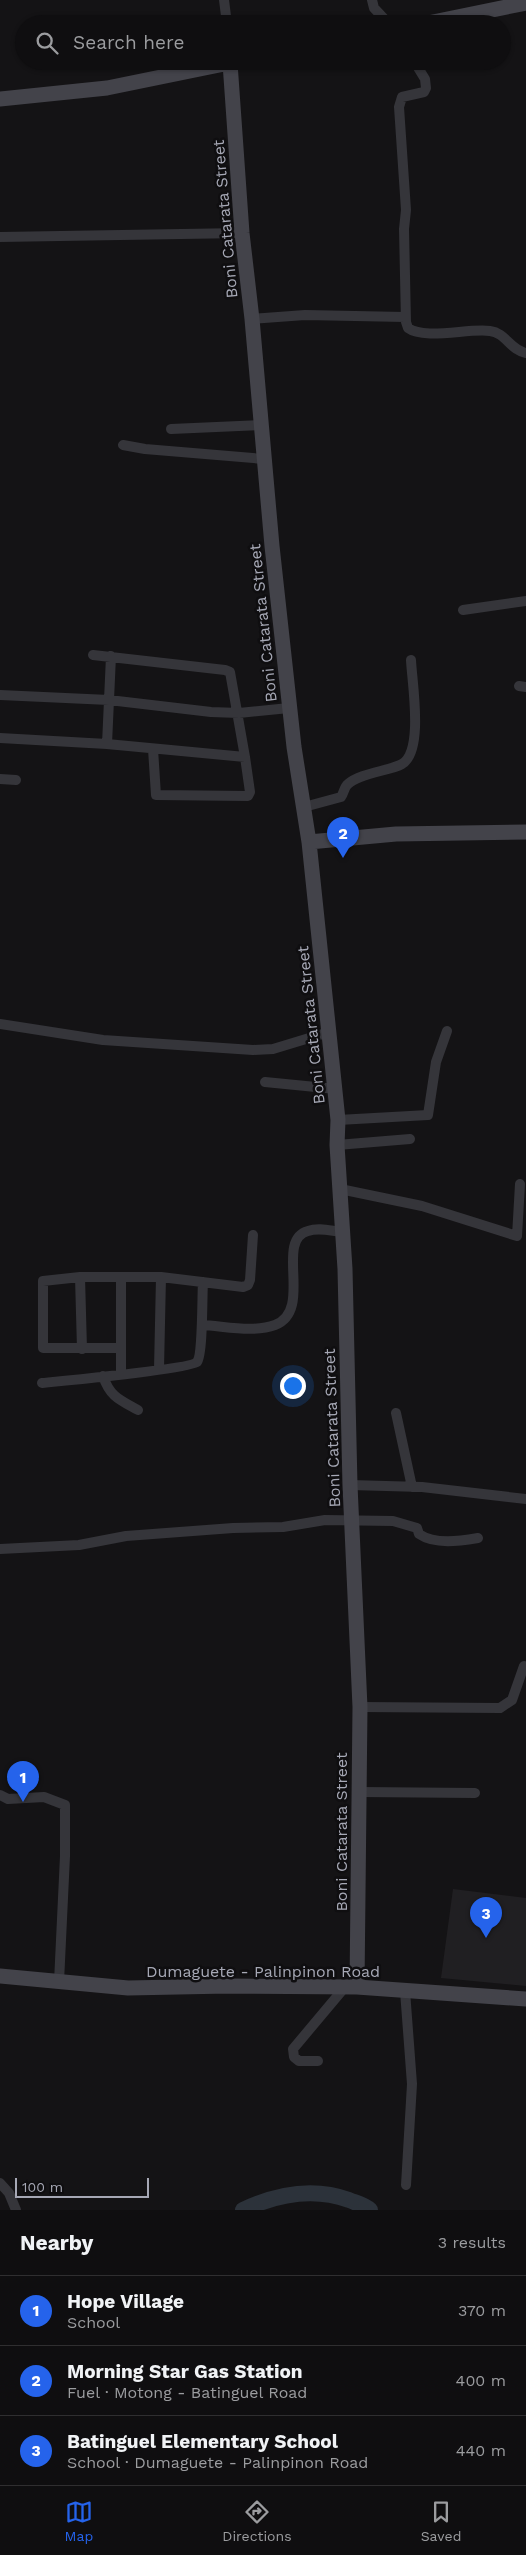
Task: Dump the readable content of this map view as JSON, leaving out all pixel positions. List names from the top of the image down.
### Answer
{
  "streets": {
    "street": ["Boni Catarata Street", "Dumaguete - Palinpinon Road"]
  },
  "crossings": [
    ["Boni Catarata Street", "Dumaguete - Palinpinon Road"]
  ],
  "scale_bar": "100 m",
  "page": {
    "search": "Search here",
    "pins": ["2", "1", "3"],
    "scale": "100 m",
    "heading": ["Nearby", "3 results"],
    "list": [
      {
        "mark": "1",
        "name": "Hope Village",
        "note": "School",
        "value": "370 m"
      },
      {
        "mark": "2",
        "name": "Morning Star Gas Station",
        "note": "Fuel · Motong - Batinguel Road",
        "value": "400 m"
      },
      {
        "mark": "3",
        "name": "Batinguel Elementary School",
        "note": "School · Dumaguete - Palinpinon Road",
        "value": "440 m"
      }
    ],
    "nav": ["Map", "Directions", "Saved"]
  }
}
